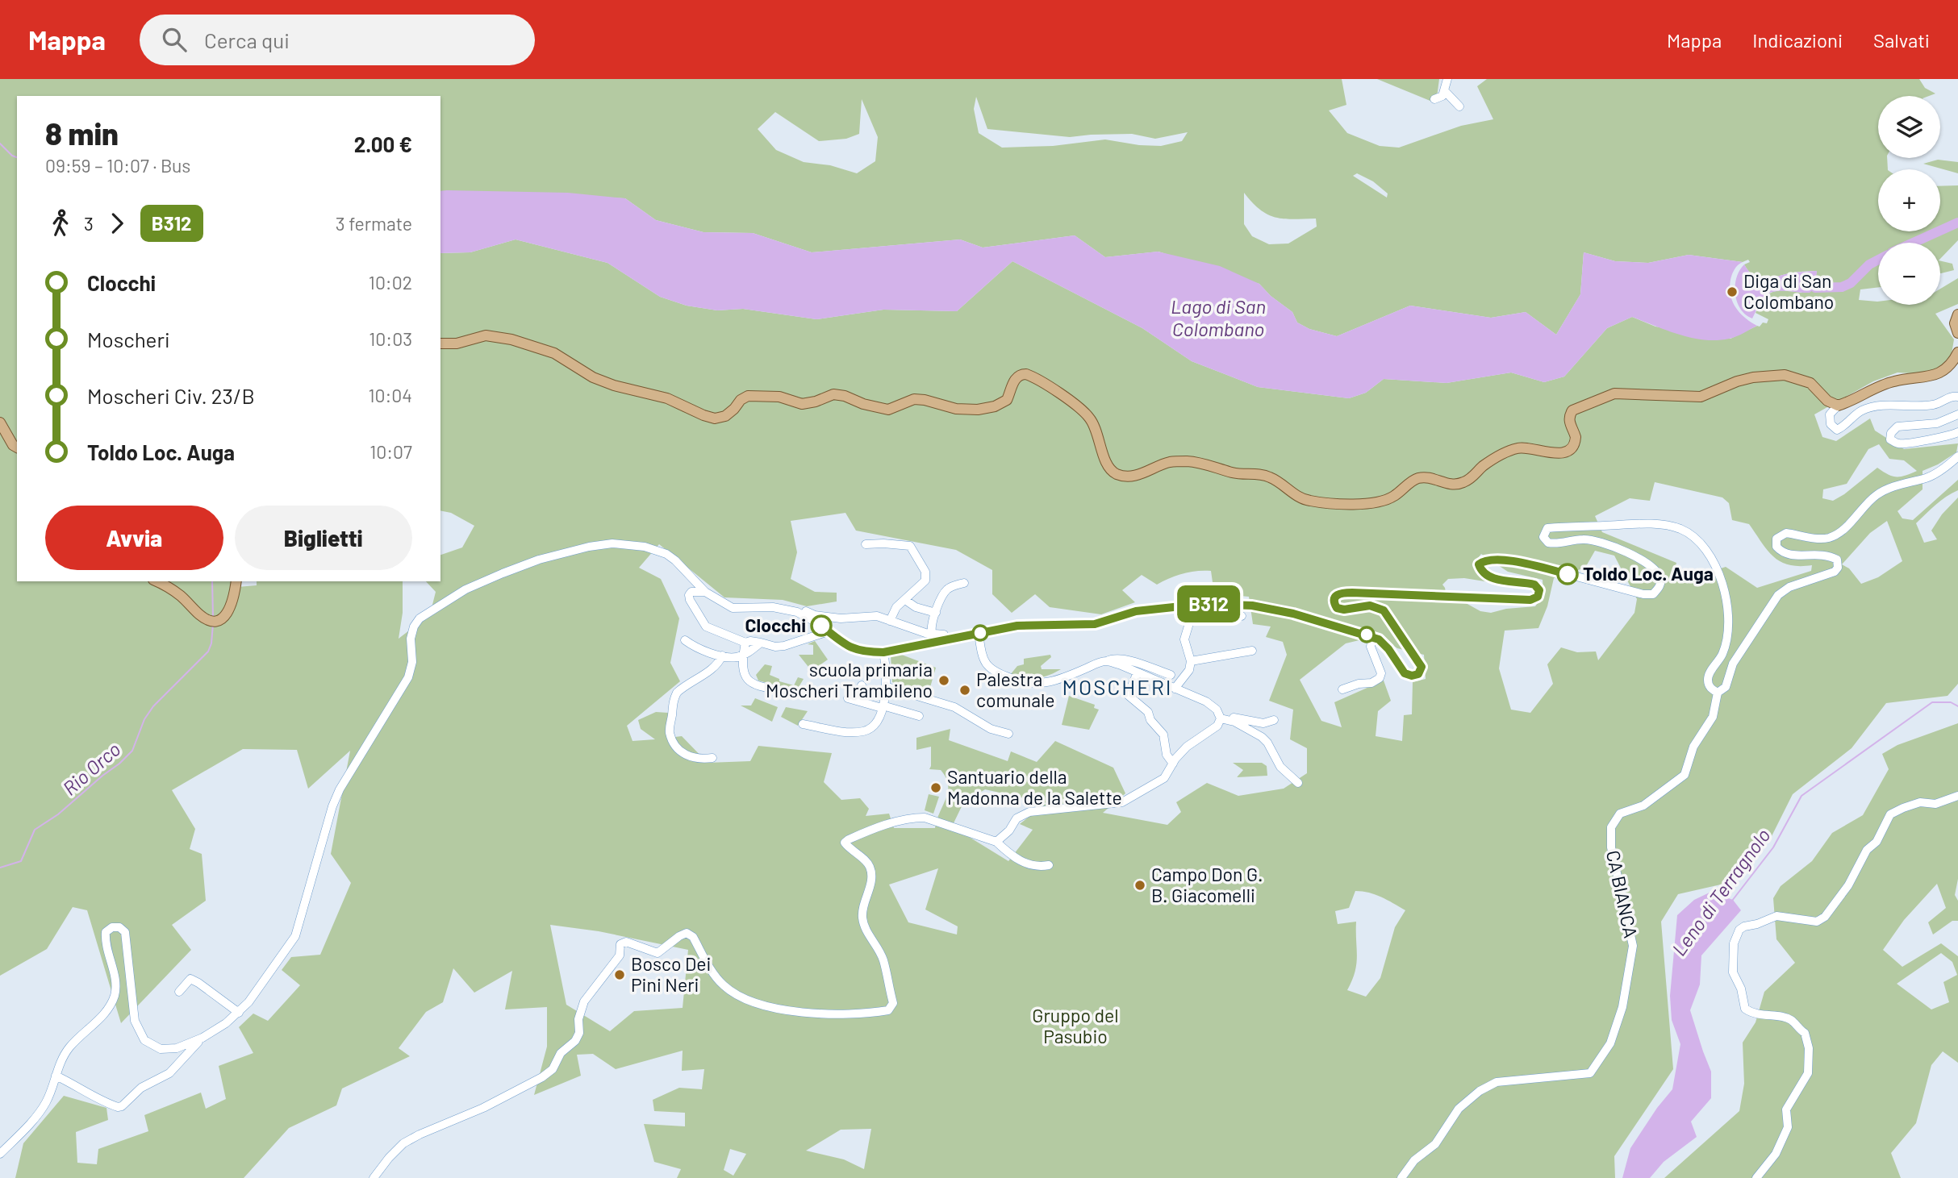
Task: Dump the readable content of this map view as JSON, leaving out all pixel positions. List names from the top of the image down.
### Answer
{
  "streets": {
    "street": ["CA BIANCA"]
  },
  "districts": ["MOSCHERI"],
  "water": ["Lago di San Colombano", "Rio Orco", "Leno di Terragnolo"],
  "parks": ["Gruppo del Pasubio"],
  "places": [
    "Diga di San Colombano",
    "Toldo Loc. Auga",
    "Clocchi",
    "scuola primaria Moscheri Trambileno",
    "Palestra comunale",
    "Santuario della Madonna de la Salette",
    "Campo Don G. B. Giacomelli",
    "Bosco Dei Pini Neri"
  ],
  "lines": ["bus line B312"],
  "page": {
    "header": "Mappa",
    "search": "Cerca qui",
    "nav": ["Mappa", "Indicazioni", "Salvati"],
    "on_map": "B312",
    "map_buttons": ["+", "−"],
    "heading": ["8 min", "09:59 – 10:07 · Bus", "2.00 €"],
    "legs": ["3", "B312", "3 fermate"],
    "list": [
      {
        "name": "Clocchi",
        "value": "10:02"
      },
      {
        "name": "Moscheri",
        "value": "10:03"
      },
      {
        "name": "Moscheri Civ. 23/B",
        "value": "10:04"
      },
      {
        "name": "Toldo Loc. Auga",
        "value": "10:07"
      }
    ],
    "buttons": ["Avvia", "Biglietti"]
  }
}
